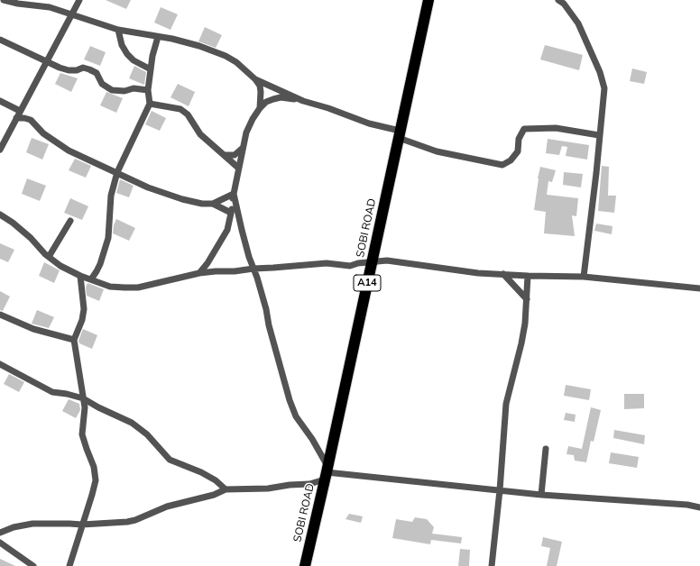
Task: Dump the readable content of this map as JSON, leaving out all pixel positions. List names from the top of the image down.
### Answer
{
  "streets": {
    "highway": ["SOBI ROAD", "A14"]
  }
}
